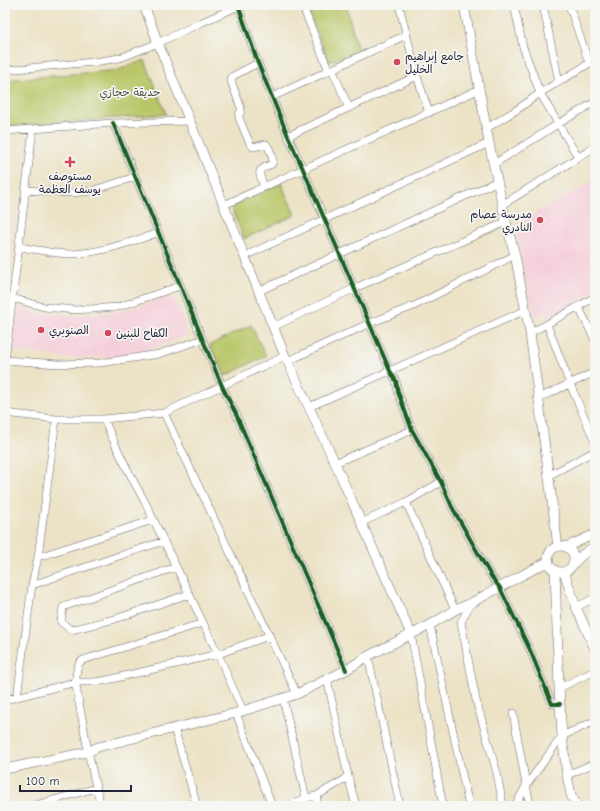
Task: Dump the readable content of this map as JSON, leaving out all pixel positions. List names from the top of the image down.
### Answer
{
  "parks": ["حديقة حجازي"],
  "places": {
    "other": [
      "جامع إبراهيم الخليل",
      "مدرسة عصام النادري",
      "الصنوبري",
      "الكفاح للبنين"
    ],
    "health": ["مستوصف يوسف العظمة"]
  },
  "scale_bar": "100 m"
}
